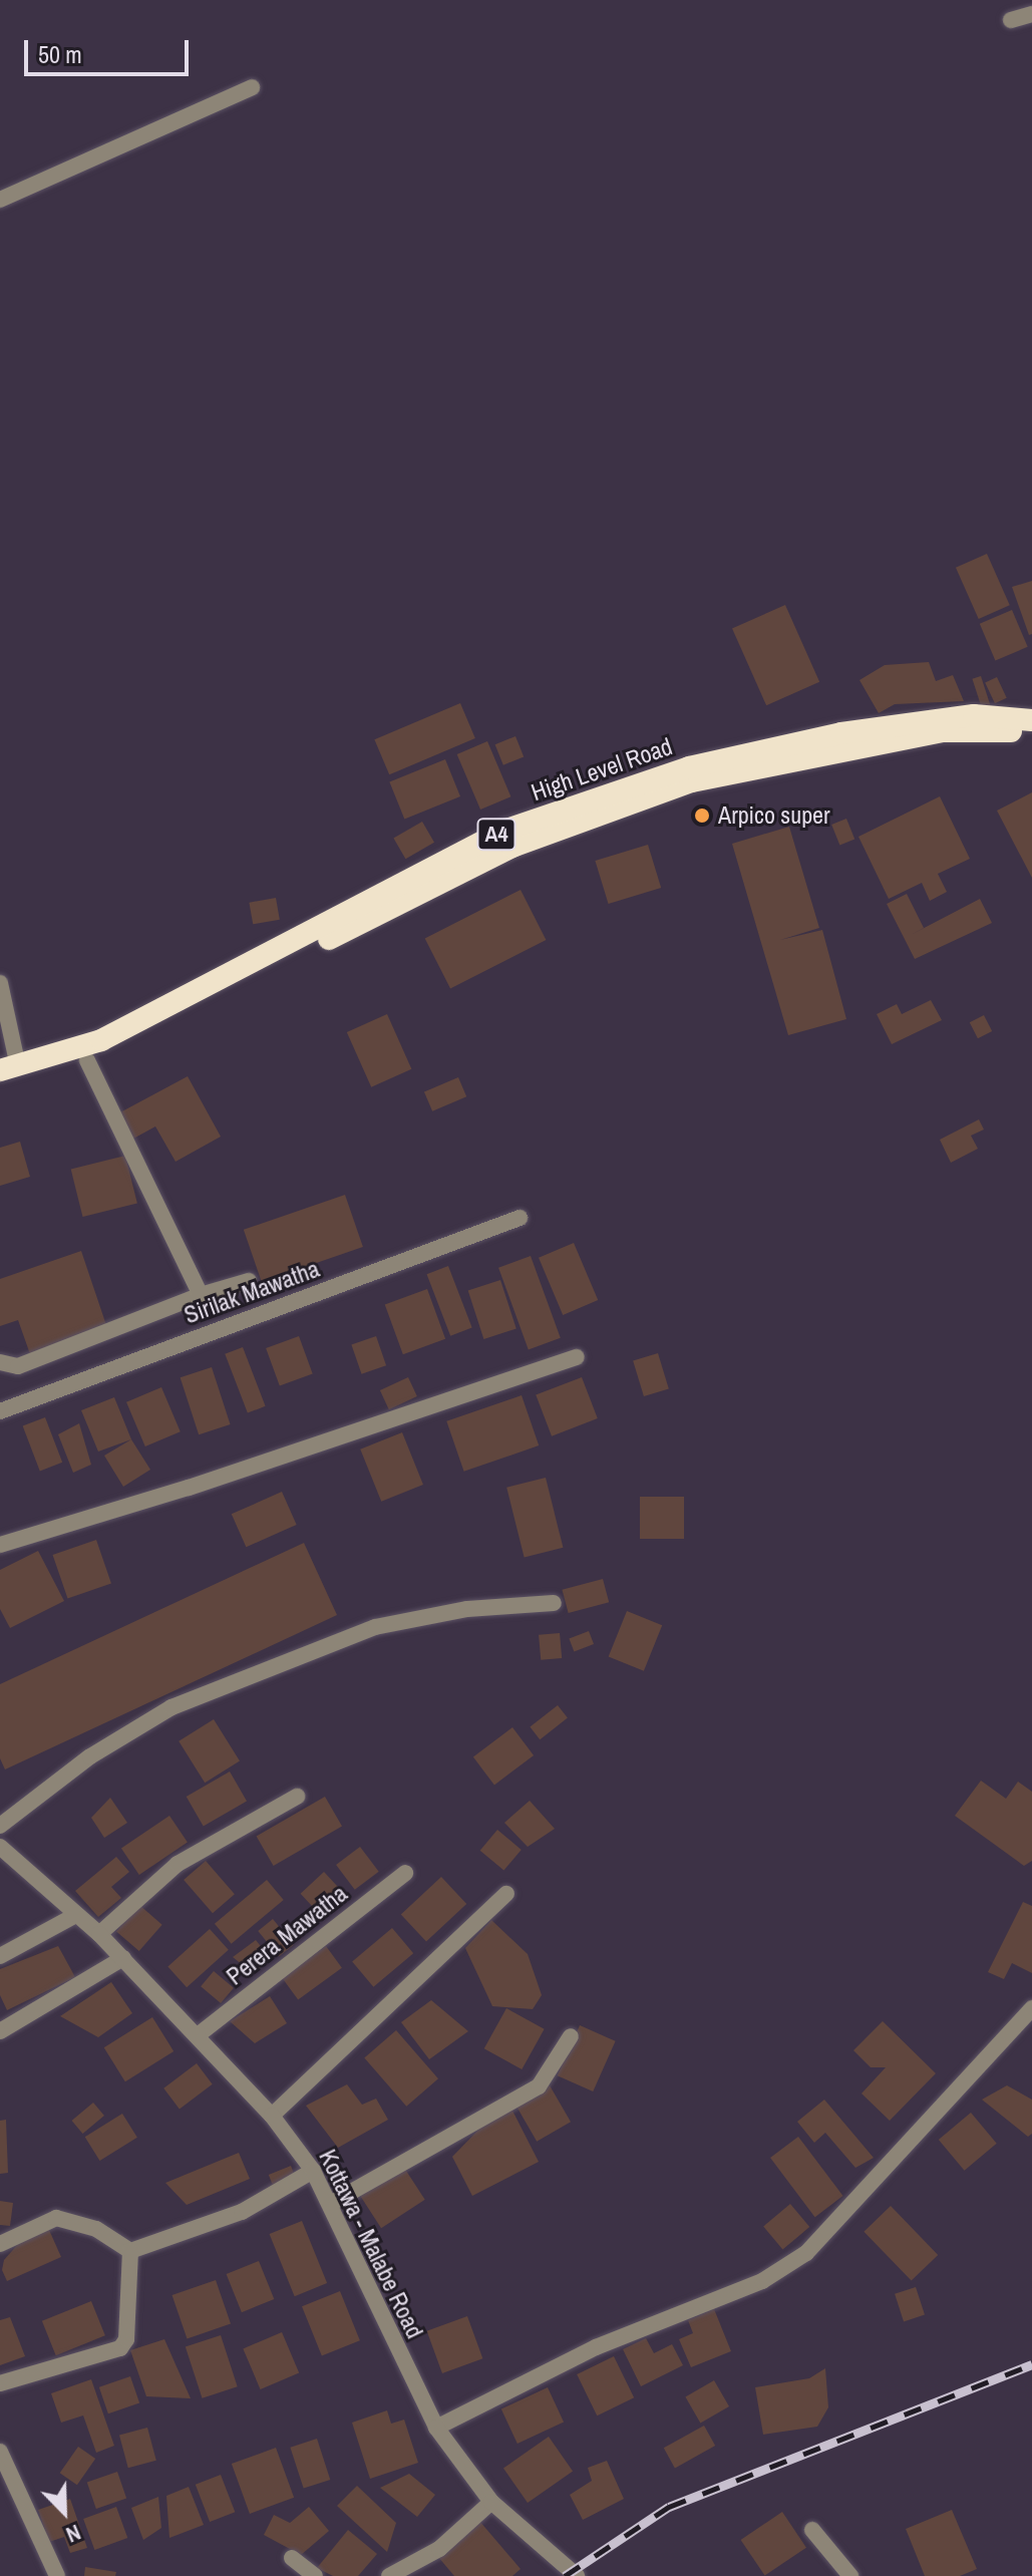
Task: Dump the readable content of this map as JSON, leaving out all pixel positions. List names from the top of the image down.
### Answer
{
  "streets": {
    "highway": ["High Level Road", "A4"],
    "street": ["Sirilak Mawatha", "Perera Mawatha", "Kottawa - Malabe Road"]
  },
  "crossings": [
    ["Perera Mawatha", "Kottawa - Malabe Road"]
  ],
  "places": ["Arpico super"],
  "scale_bar": "50 m",
  "north": "bottom right"
}
